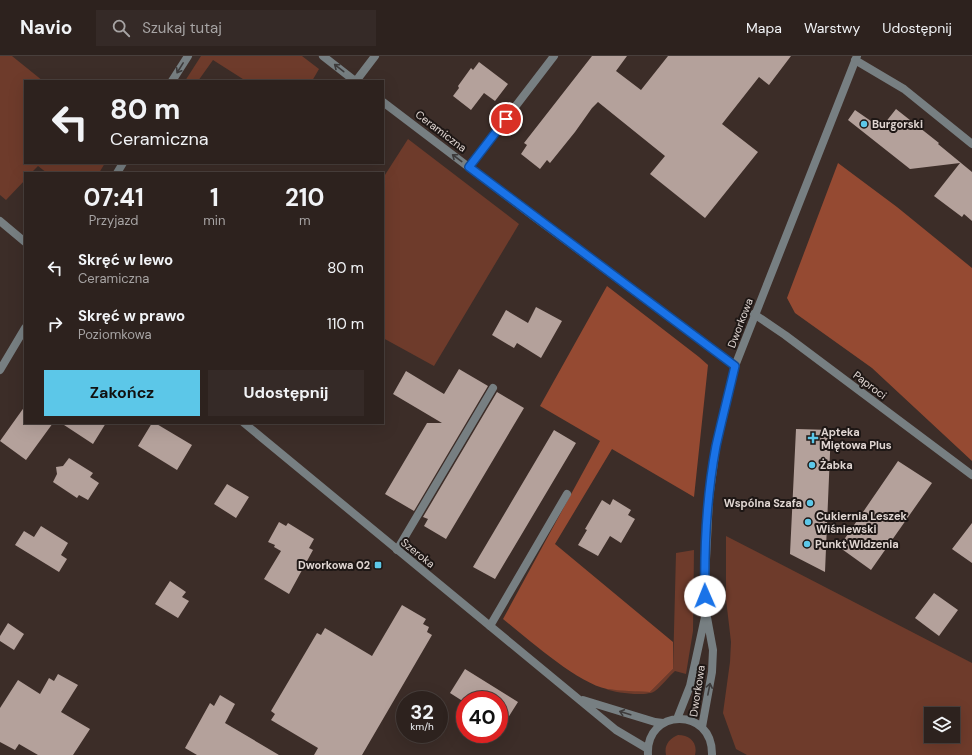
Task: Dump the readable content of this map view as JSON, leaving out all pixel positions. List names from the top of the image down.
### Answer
{
  "streets": {
    "street": [
      "Ceramiczna",
      "Dworkowa",
      "Paproci",
      "Szeroka"
    ]
  },
  "crossings": [
    ["Ceramiczna", "Dworkowa"],
    ["Dworkowa", "Paproci"]
  ],
  "places": {
    "other": [
      "Burgorski",
      "Żabka",
      "Wspólna Szafa",
      "Cukiernia Leszek Wiśniewski",
      "Punkt Widzenia"
    ],
    "health": ["Apteka Miętowa Plus"],
    "transit": ["Dworkowa 02"]
  },
  "page": {
    "header": "Navio",
    "search": "Szukaj tutaj",
    "nav": ["Mapa", "Warstwy", "Udostępnij"],
    "turn": ["80 m", "Ceramiczna"],
    "eta": [
      "07:41",
      "Przyjazd",
      "1",
      "min",
      "210",
      "m"
    ],
    "list": [
      {
        "name": "Skręć w lewo",
        "note": "Ceramiczna",
        "value": "80 m"
      },
      {
        "name": "Skręć w prawo",
        "note": "Poziomkowa",
        "value": "110 m"
      }
    ],
    "buttons": ["Zakończ", "Udostępnij"],
    "speed": "32 km/h",
    "limit": "40"
  }
}
